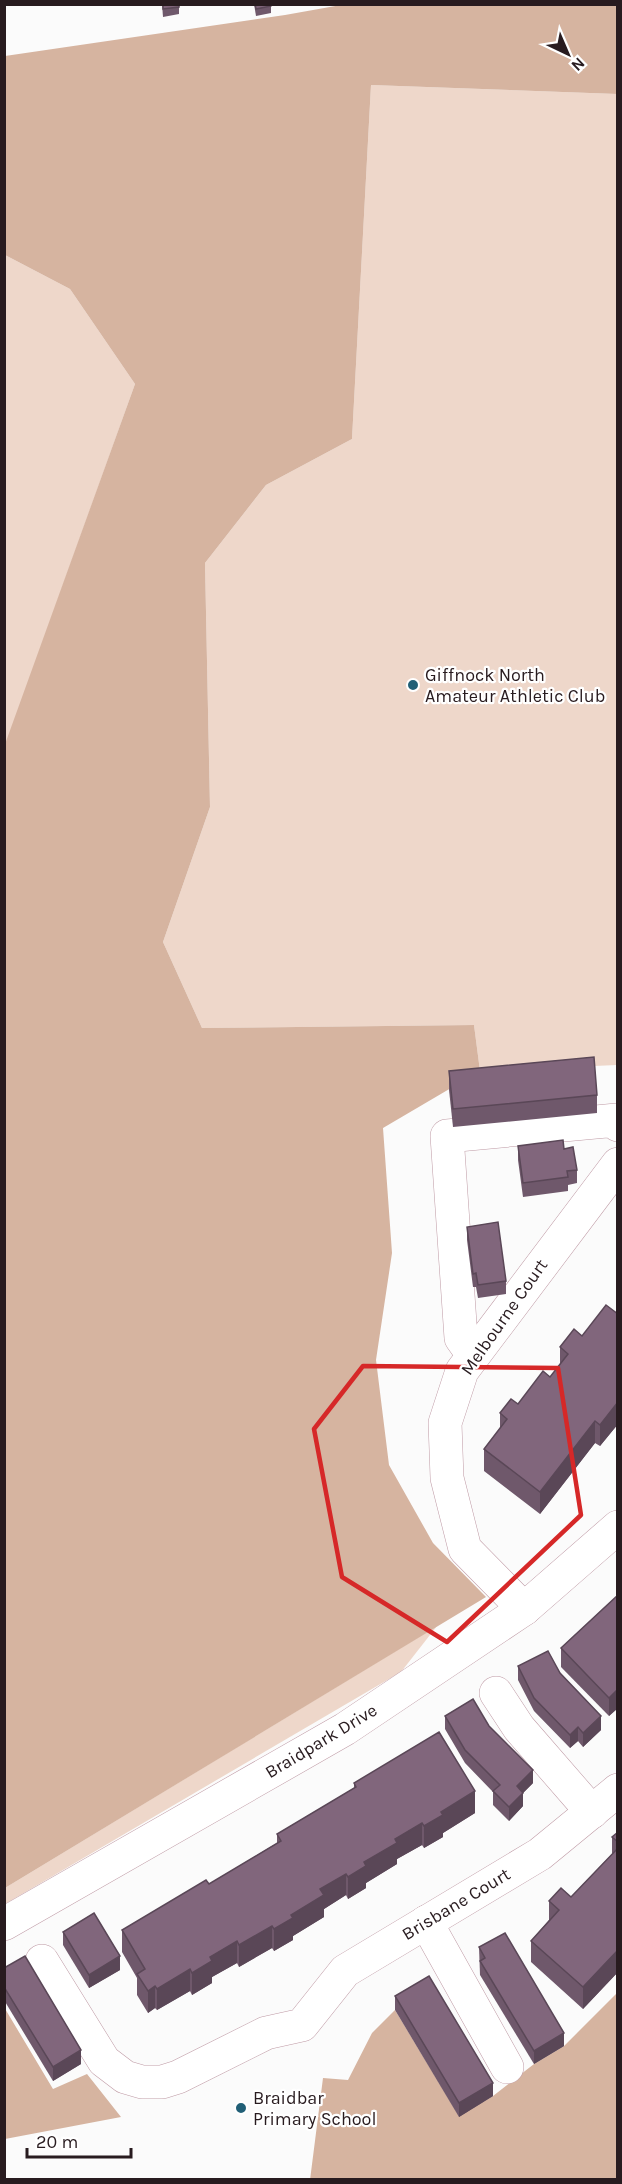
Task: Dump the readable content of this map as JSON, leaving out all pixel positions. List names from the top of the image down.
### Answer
{
  "streets": {
    "street": ["Melbourne Court", "Braidpark Drive", "Brisbane Court"]
  },
  "crossings": [
    ["Melbourne Court", "Braidpark Drive"]
  ],
  "places": ["Giffnock North Amateur Athletic Club", "Braidbar Primary School"],
  "scale_bar": "20 m",
  "north": "bottom right"
}
